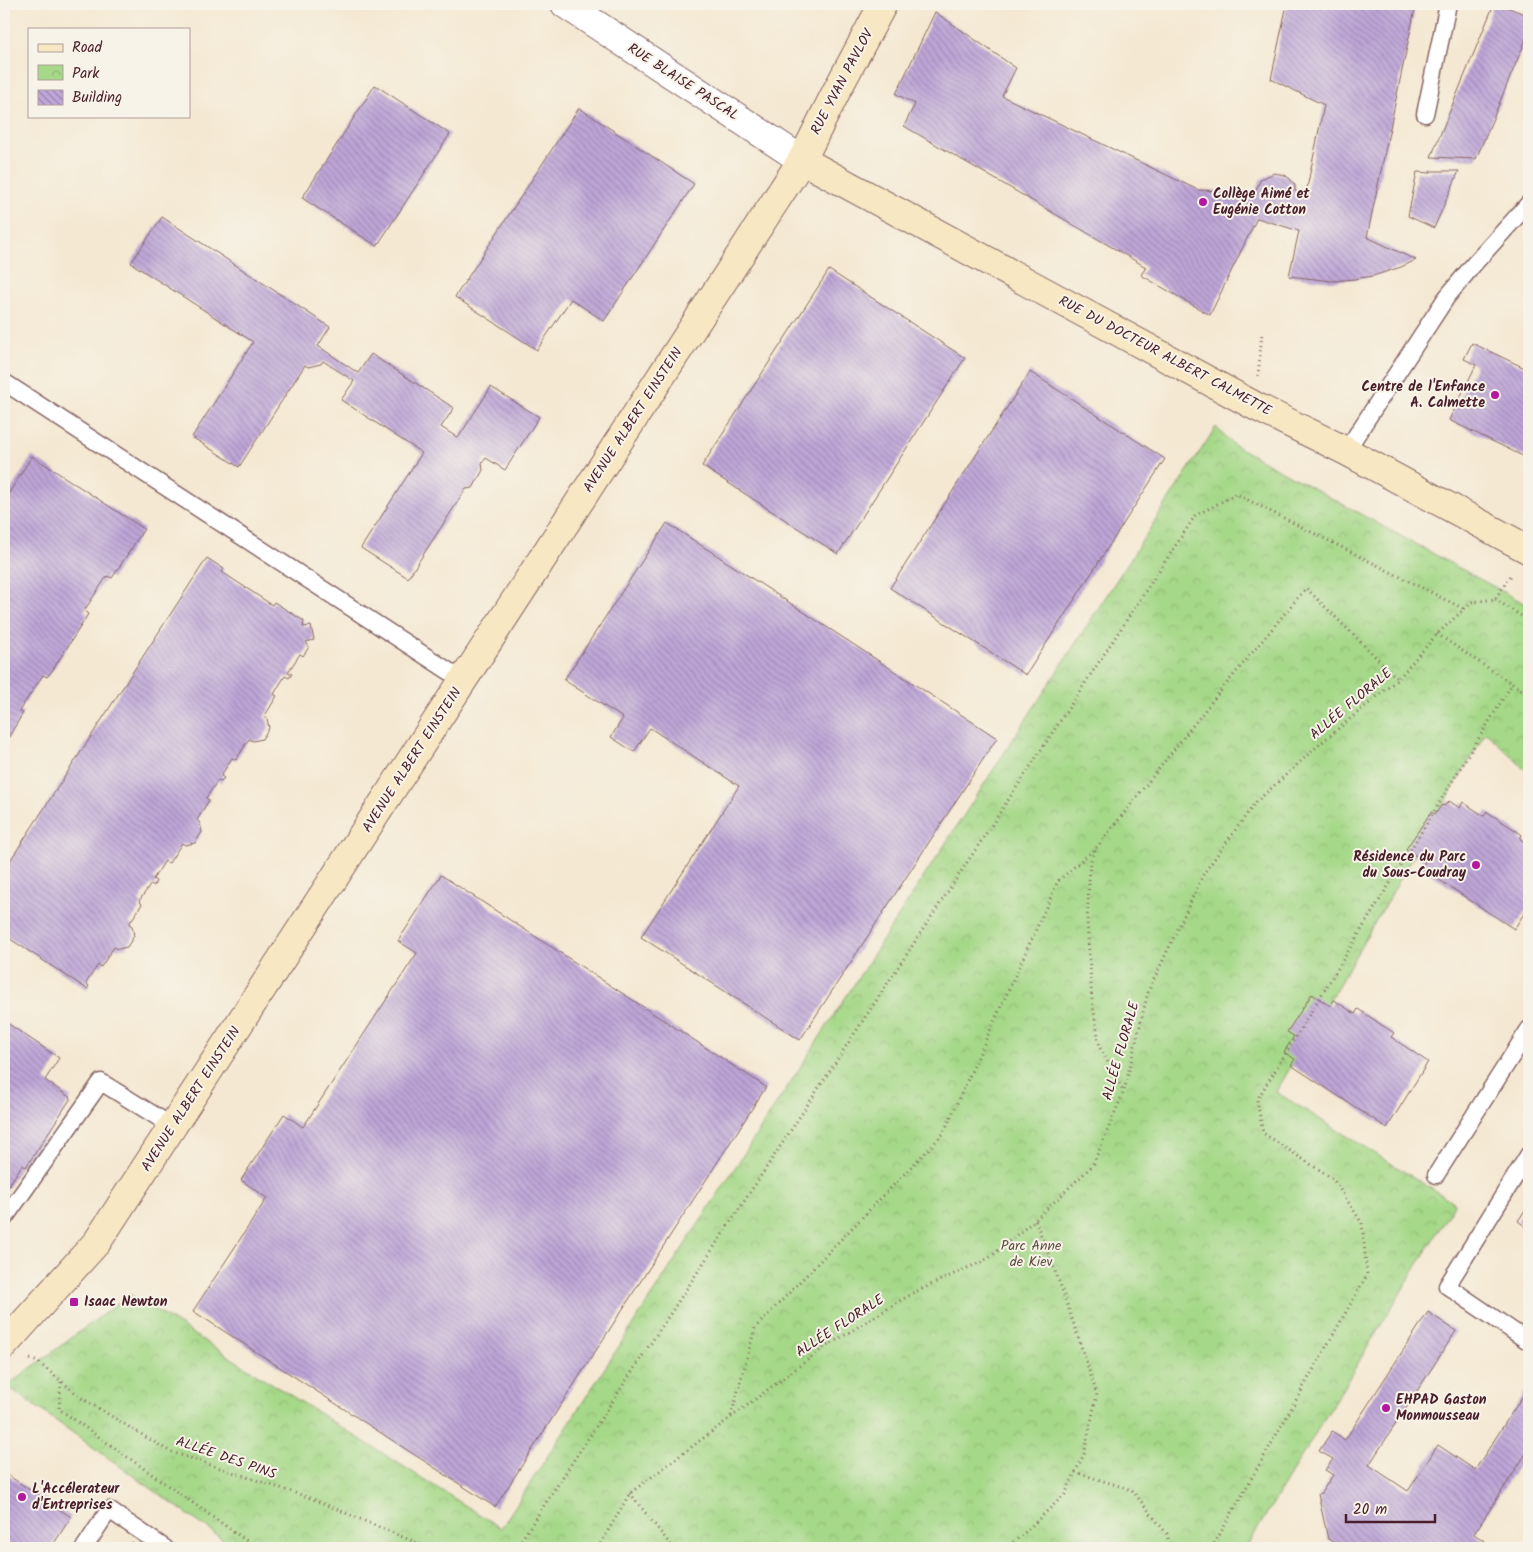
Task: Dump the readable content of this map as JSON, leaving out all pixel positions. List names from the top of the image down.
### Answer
{
  "streets": {
    "street": [
      "RUE BLAISE PASCAL",
      "RUE YVAN PAVLOV",
      "RUE DU DOCTEUR ALBERT CALMETTE",
      "AVENUE ALBERT EINSTEIN"
    ],
    "path": ["ALLÉE FLORALE", "ALLÉE DES PINS"]
  },
  "crossings": [
    ["RUE BLAISE PASCAL", "RUE YVAN PAVLOV"],
    ["RUE BLAISE PASCAL", "RUE DU DOCTEUR ALBERT CALMETTE"],
    ["RUE BLAISE PASCAL", "AVENUE ALBERT EINSTEIN"],
    ["RUE YVAN PAVLOV", "RUE DU DOCTEUR ALBERT CALMETTE"],
    ["RUE YVAN PAVLOV", "AVENUE ALBERT EINSTEIN"],
    ["RUE DU DOCTEUR ALBERT CALMETTE", "AVENUE ALBERT EINSTEIN"],
    ["AVENUE ALBERT EINSTEIN", "ALLÉE DES PINS"]
  ],
  "parks": ["Parc Anne de Kiev"],
  "places": {
    "other": [
      "Collège Aimé et Eugénie Cotton",
      "Centre de l'Enfance A. Calmette",
      "Résidence du Parc du Sous-Coudray",
      "EHPAD Gaston Monmousseau",
      "L'Accélerateur d'Entreprises"
    ],
    "transit": ["Isaac Newton"]
  },
  "legend": ["Road", "Park", "Building"],
  "scale_bar": "20 m"
}
